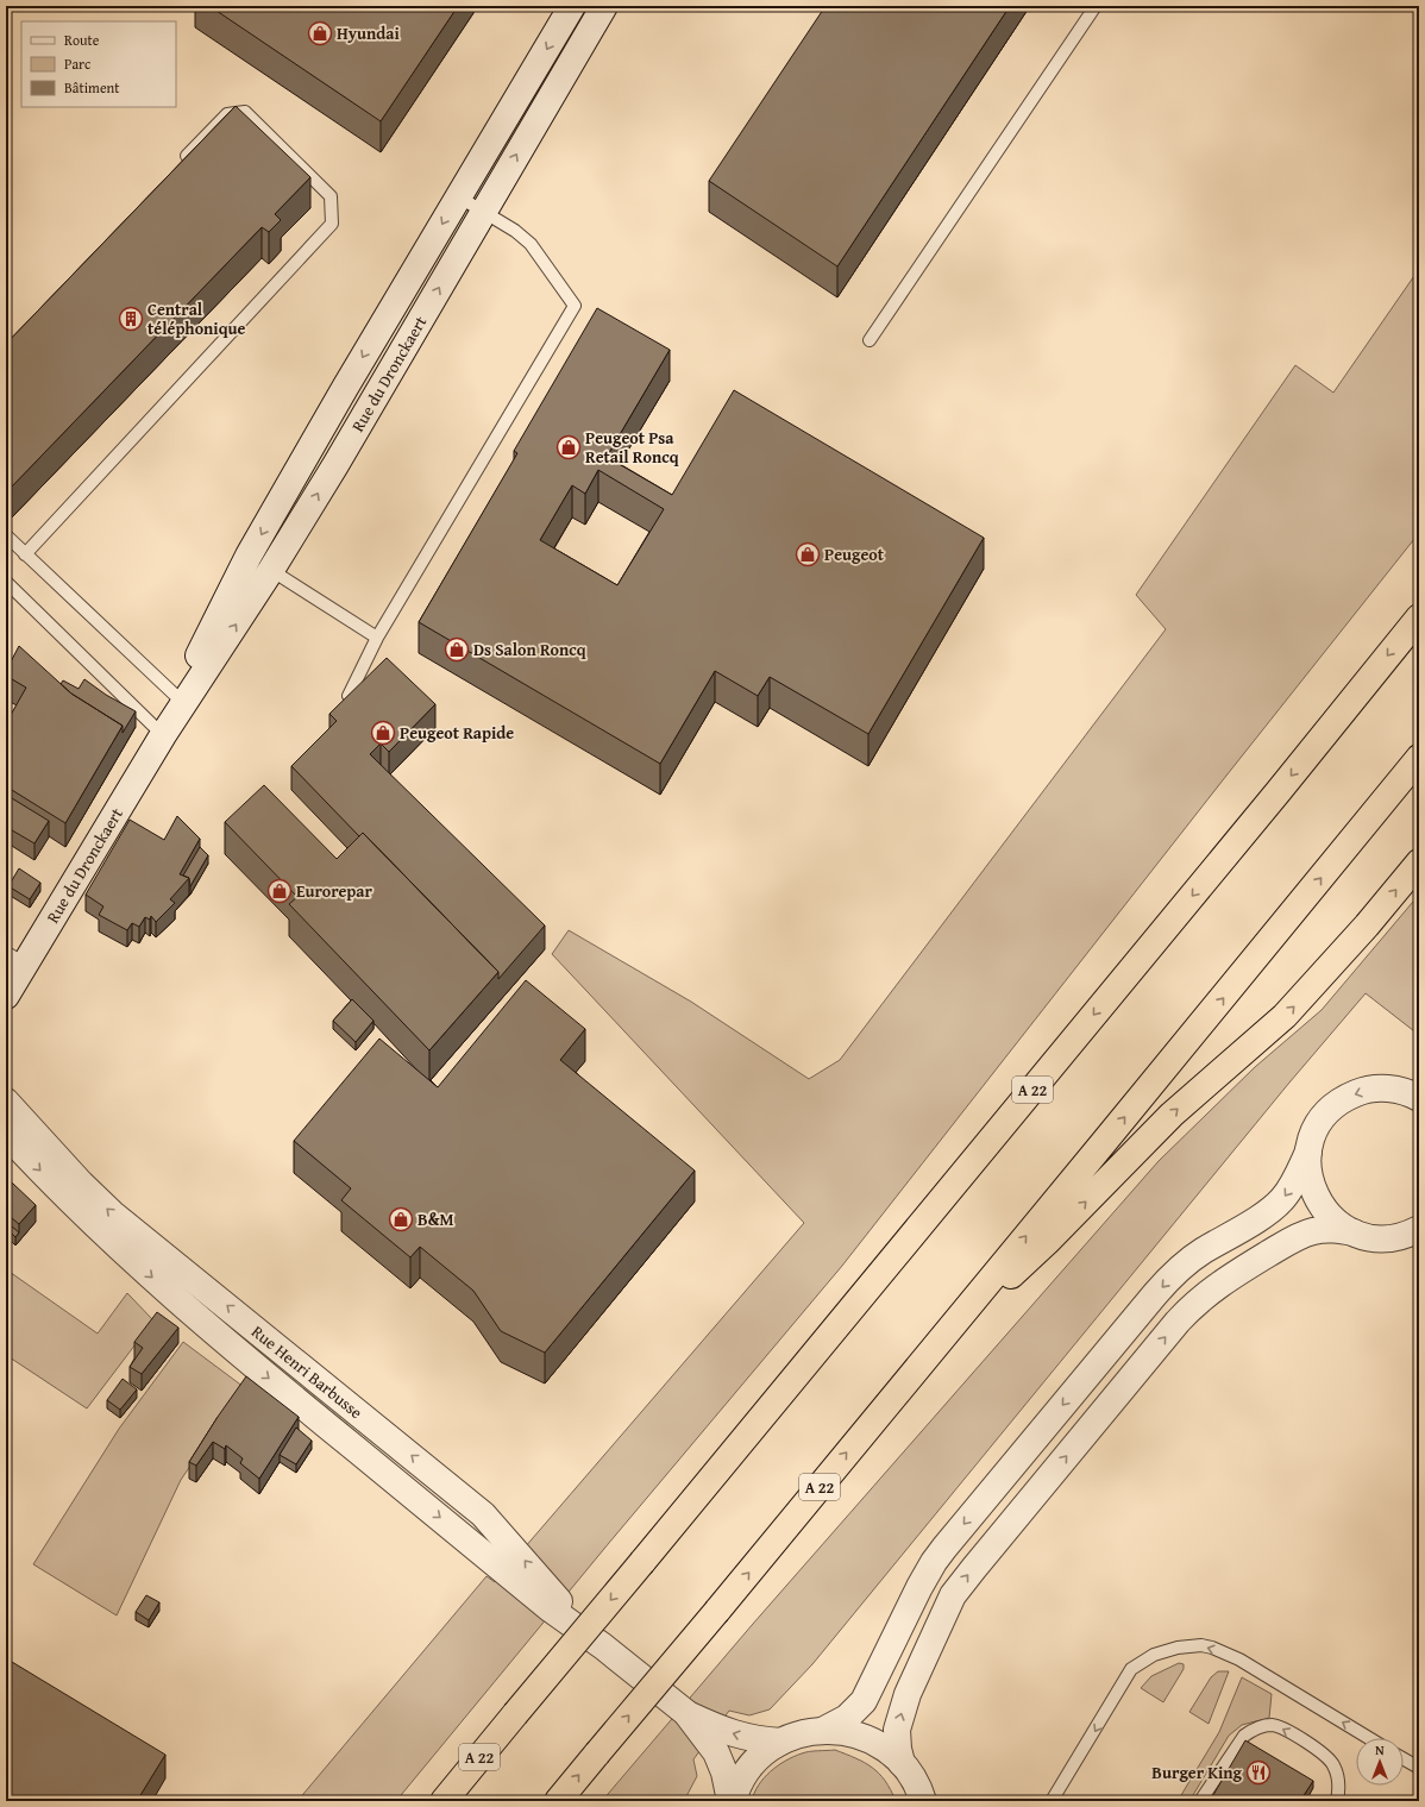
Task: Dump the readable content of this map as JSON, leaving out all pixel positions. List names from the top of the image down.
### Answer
{
  "streets": {
    "highway": ["A 22"],
    "street": ["Rue du Dronckaert", "Rue Henri Barbusse"]
  },
  "places": {
    "shop": [
      "Hyundai",
      "Peugeot Psa Retail Roncq",
      "Peugeot",
      "Ds Salon Roncq",
      "Peugeot Rapide",
      "Eurorepar",
      "B&M"
    ],
    "building": ["Central téléphonique"],
    "restaurant": ["Burger King"]
  },
  "legend": ["Route", "Parc", "Bâtiment"],
  "north": "top"
}
